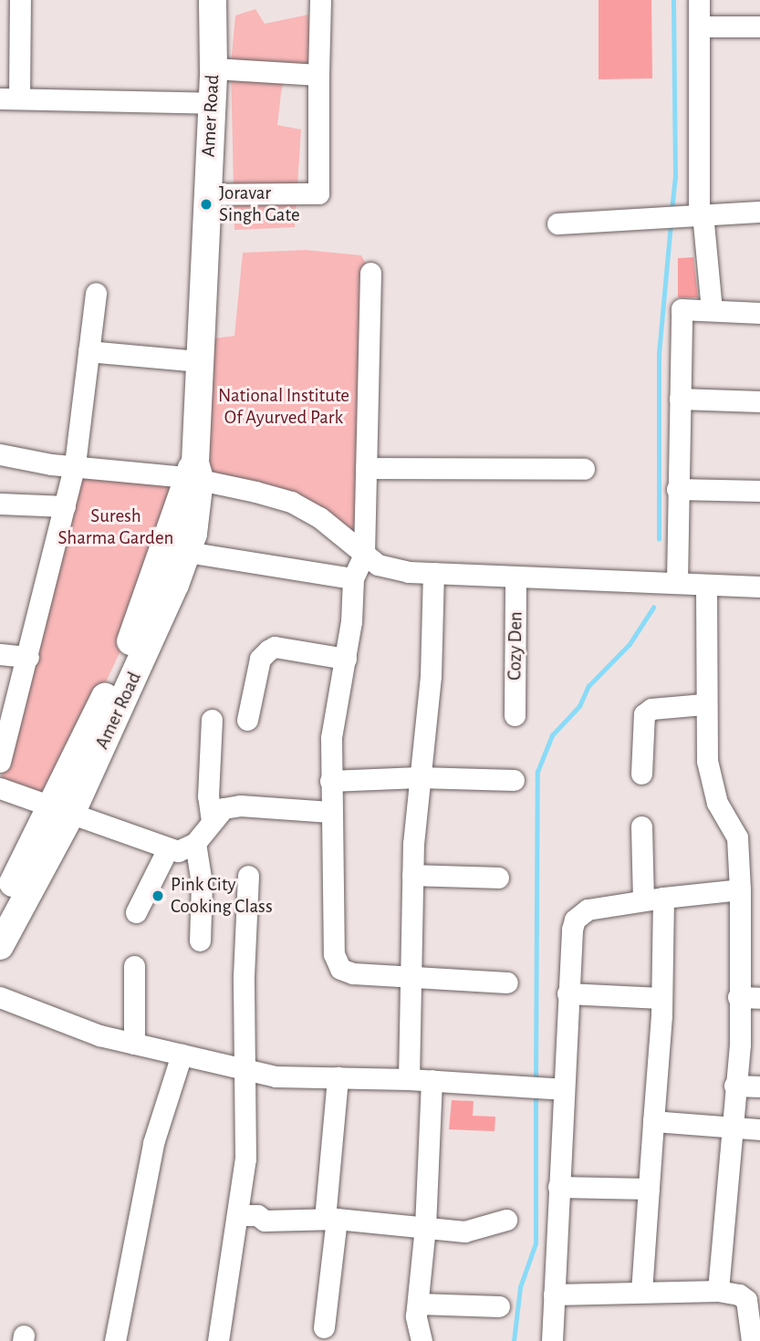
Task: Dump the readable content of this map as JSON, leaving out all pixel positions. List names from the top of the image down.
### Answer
{
  "streets": {
    "main road": ["Amer Road"],
    "street": ["Cozy Den"]
  },
  "parks": ["National Institute Of Ayurved Park", "Suresh Sharma Garden"],
  "places": ["Joravar Singh Gate", "Pink City Cooking Class"]
}
